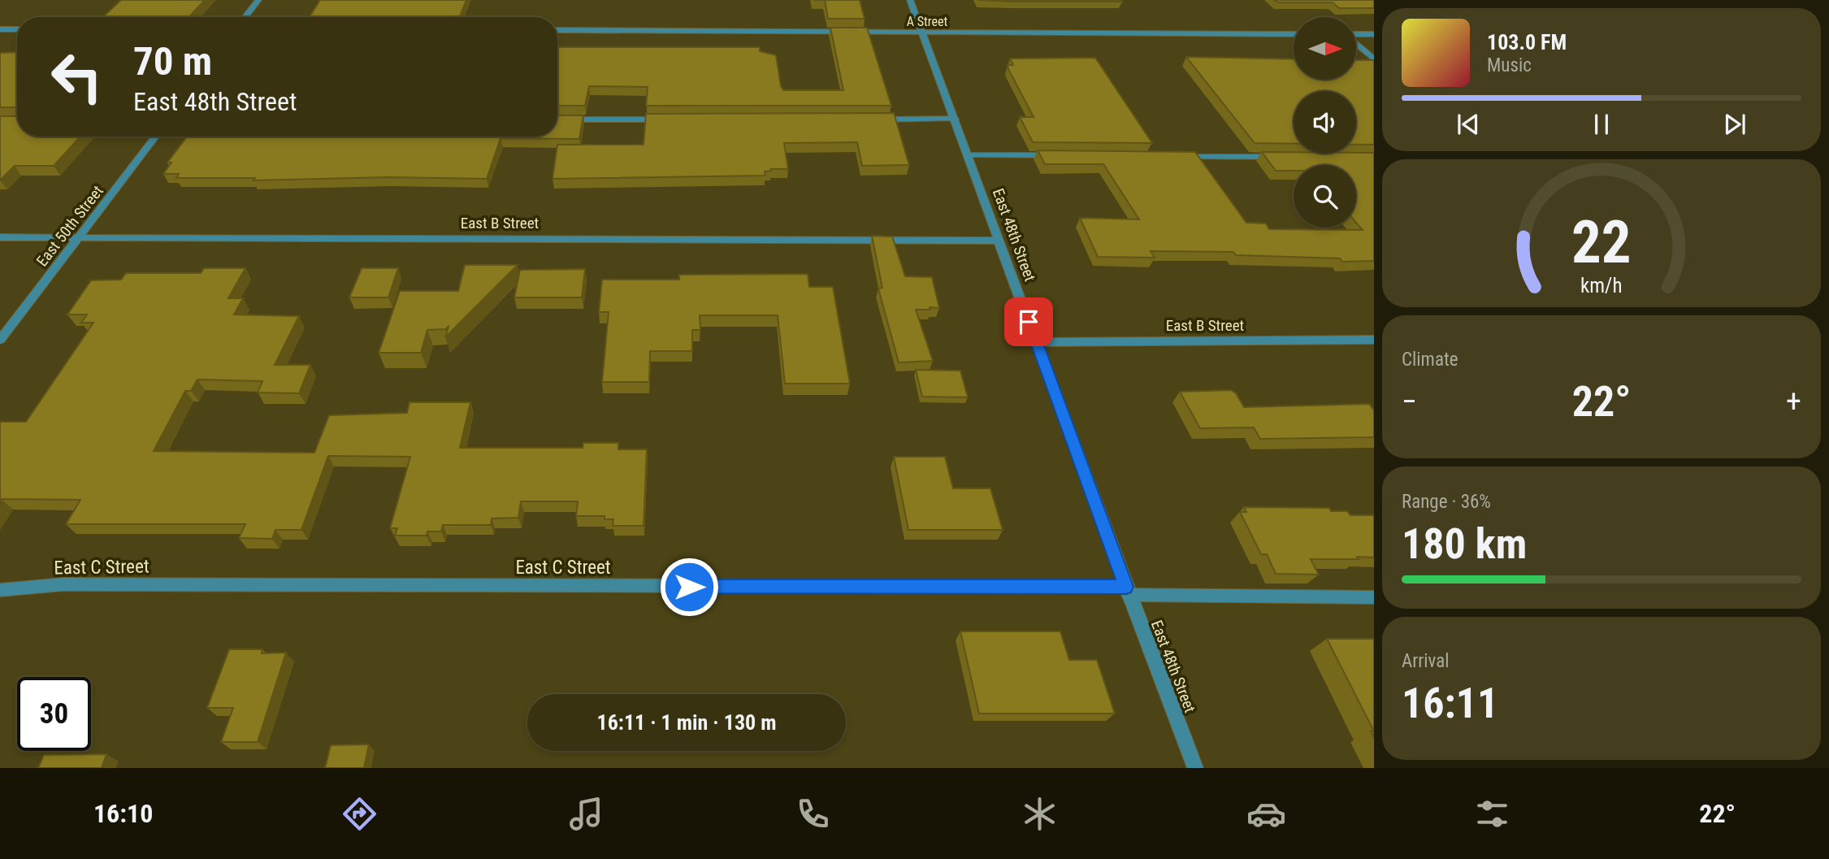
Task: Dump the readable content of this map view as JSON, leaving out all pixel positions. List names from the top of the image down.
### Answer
{
  "streets": {
    "street": [
      "A Street",
      "East B Street",
      "East 50th Street",
      "East 48th Street",
      "East C Street"
    ]
  },
  "crossings": [
    ["A Street", "East 48th Street"],
    ["East B Street", "East 50th Street"],
    ["East B Street", "East 48th Street"],
    ["East 48th Street", "East C Street"]
  ],
  "north": "right",
  "page": {
    "turn": ["70 m", "East 48th Street"],
    "song": ["103.0 FM", "Music"],
    "tile": [
      "Climate",
      ["Range · 36%", "180 km"],
      ["Arrival", "16:11"]
    ],
    "heat": ["−", "22°", "+"],
    "limit": "30",
    "trip": "16:11 · 1 min · 130 m",
    "tabs": ["16:10", "22°"],
    "gauge": ["22", "km/h"]
  }
}
